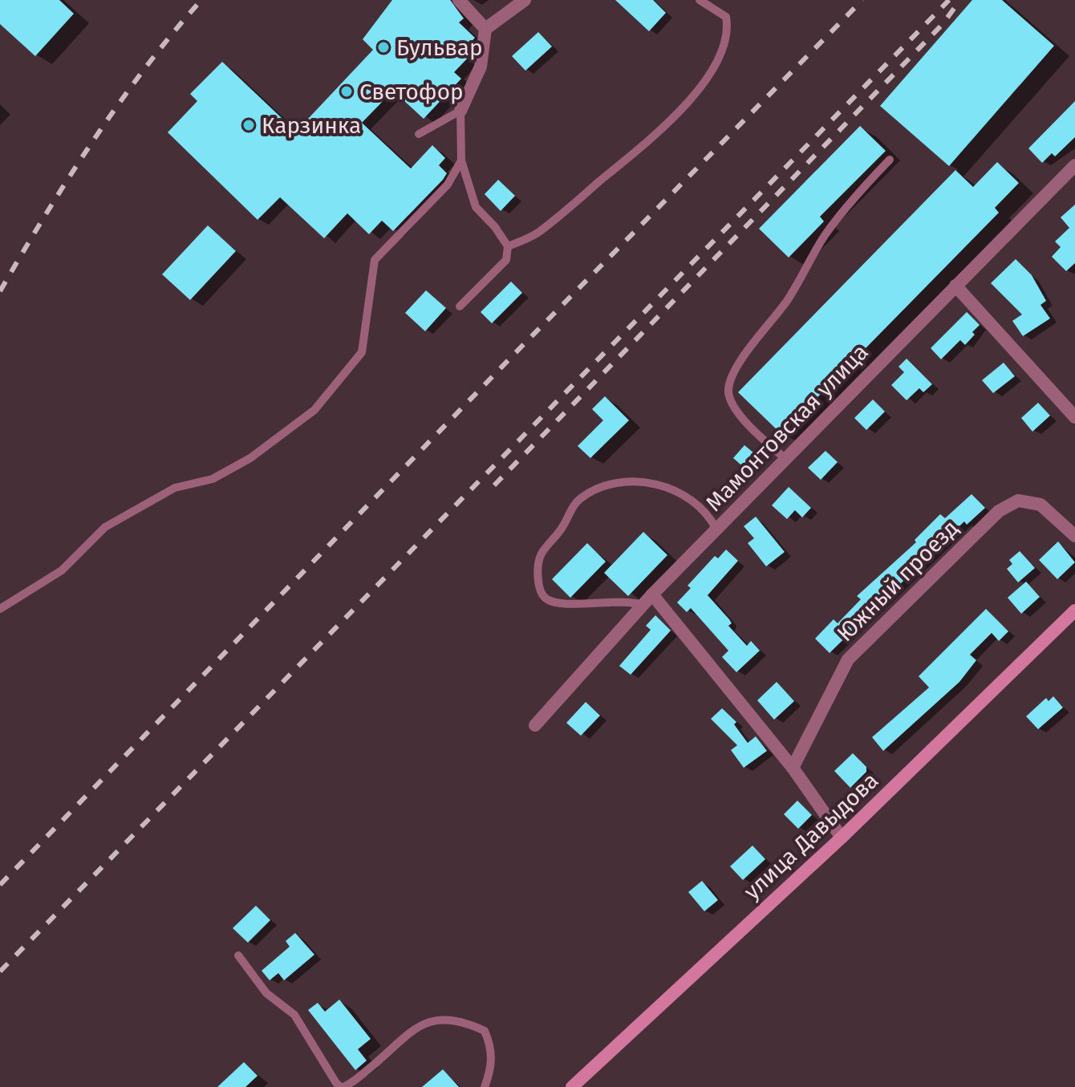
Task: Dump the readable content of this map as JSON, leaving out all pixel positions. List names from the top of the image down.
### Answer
{
  "streets": {
    "main road": ["улица Давыдова"],
    "street": ["Мамонтовская улица", "Южный проезд"]
  },
  "places": ["Бульвар", "Светофор", "Карзинка"]
}
